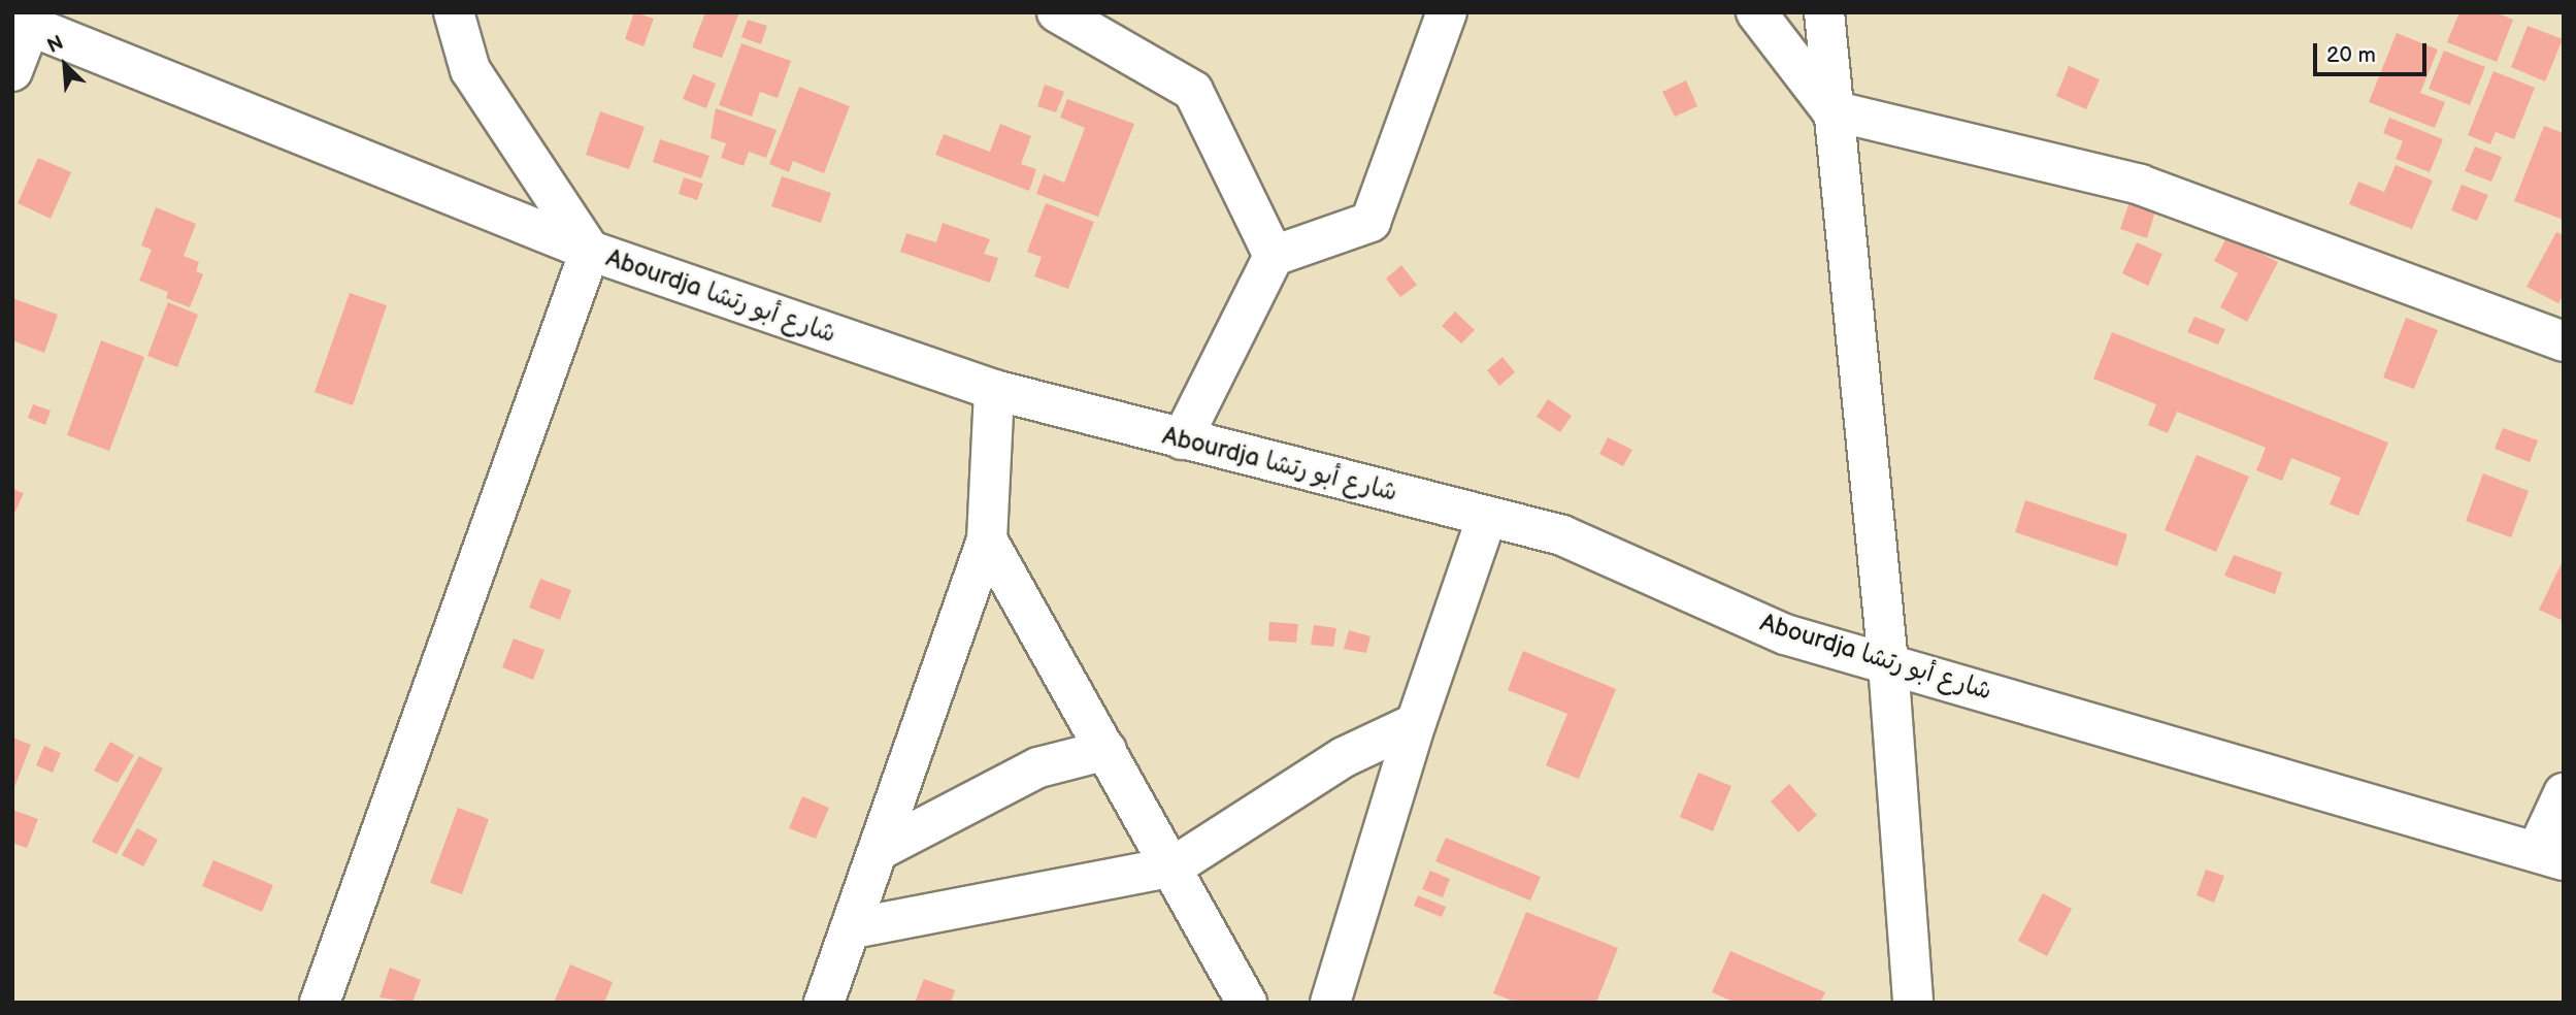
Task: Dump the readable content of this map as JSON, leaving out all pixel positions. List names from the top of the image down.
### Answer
{
  "streets": {
    "street": ["Abourdja شارع أبو رتشا"]
  },
  "scale_bar": "20 m",
  "north": "top left"
}
